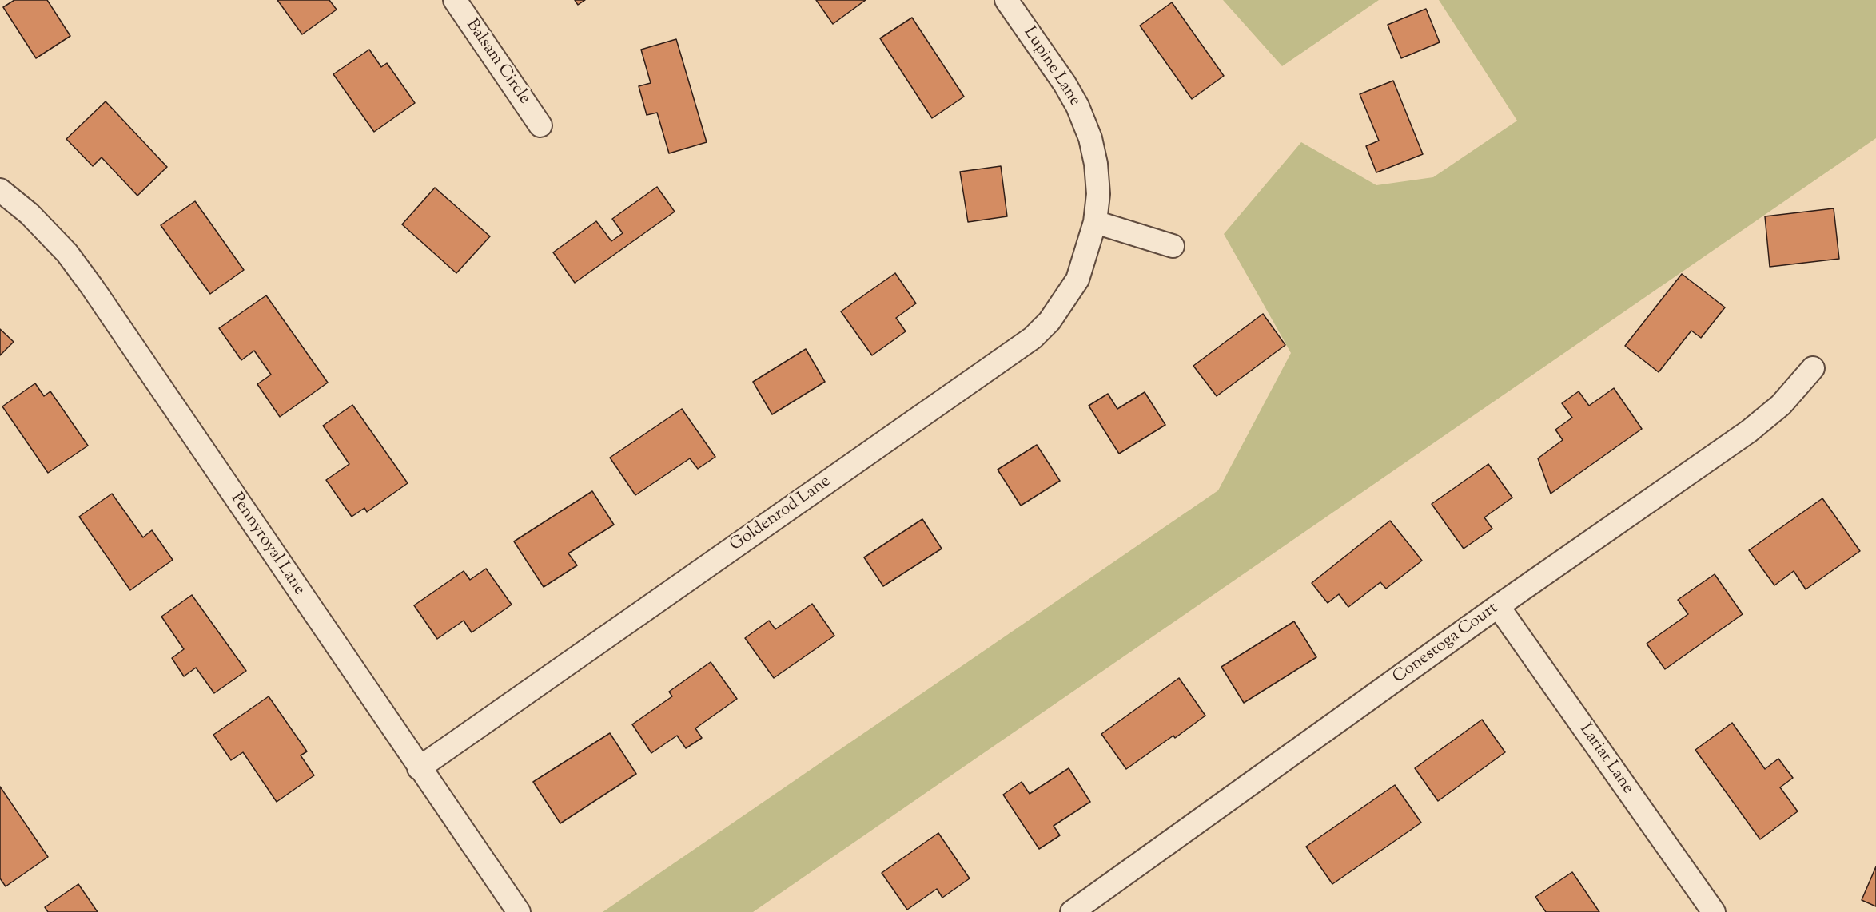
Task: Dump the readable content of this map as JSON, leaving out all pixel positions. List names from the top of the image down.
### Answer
{
  "streets": {
    "street": [
      "Balsam Circle",
      "Lupine Lane",
      "Goldenrod Lane",
      "Pennyroyal Lane",
      "Conestoga Court",
      "Lariat Lane"
    ]
  },
  "crossings": [
    ["Lupine Lane", "Goldenrod Lane"],
    ["Goldenrod Lane", "Pennyroyal Lane"],
    ["Conestoga Court", "Lariat Lane"]
  ]
}
